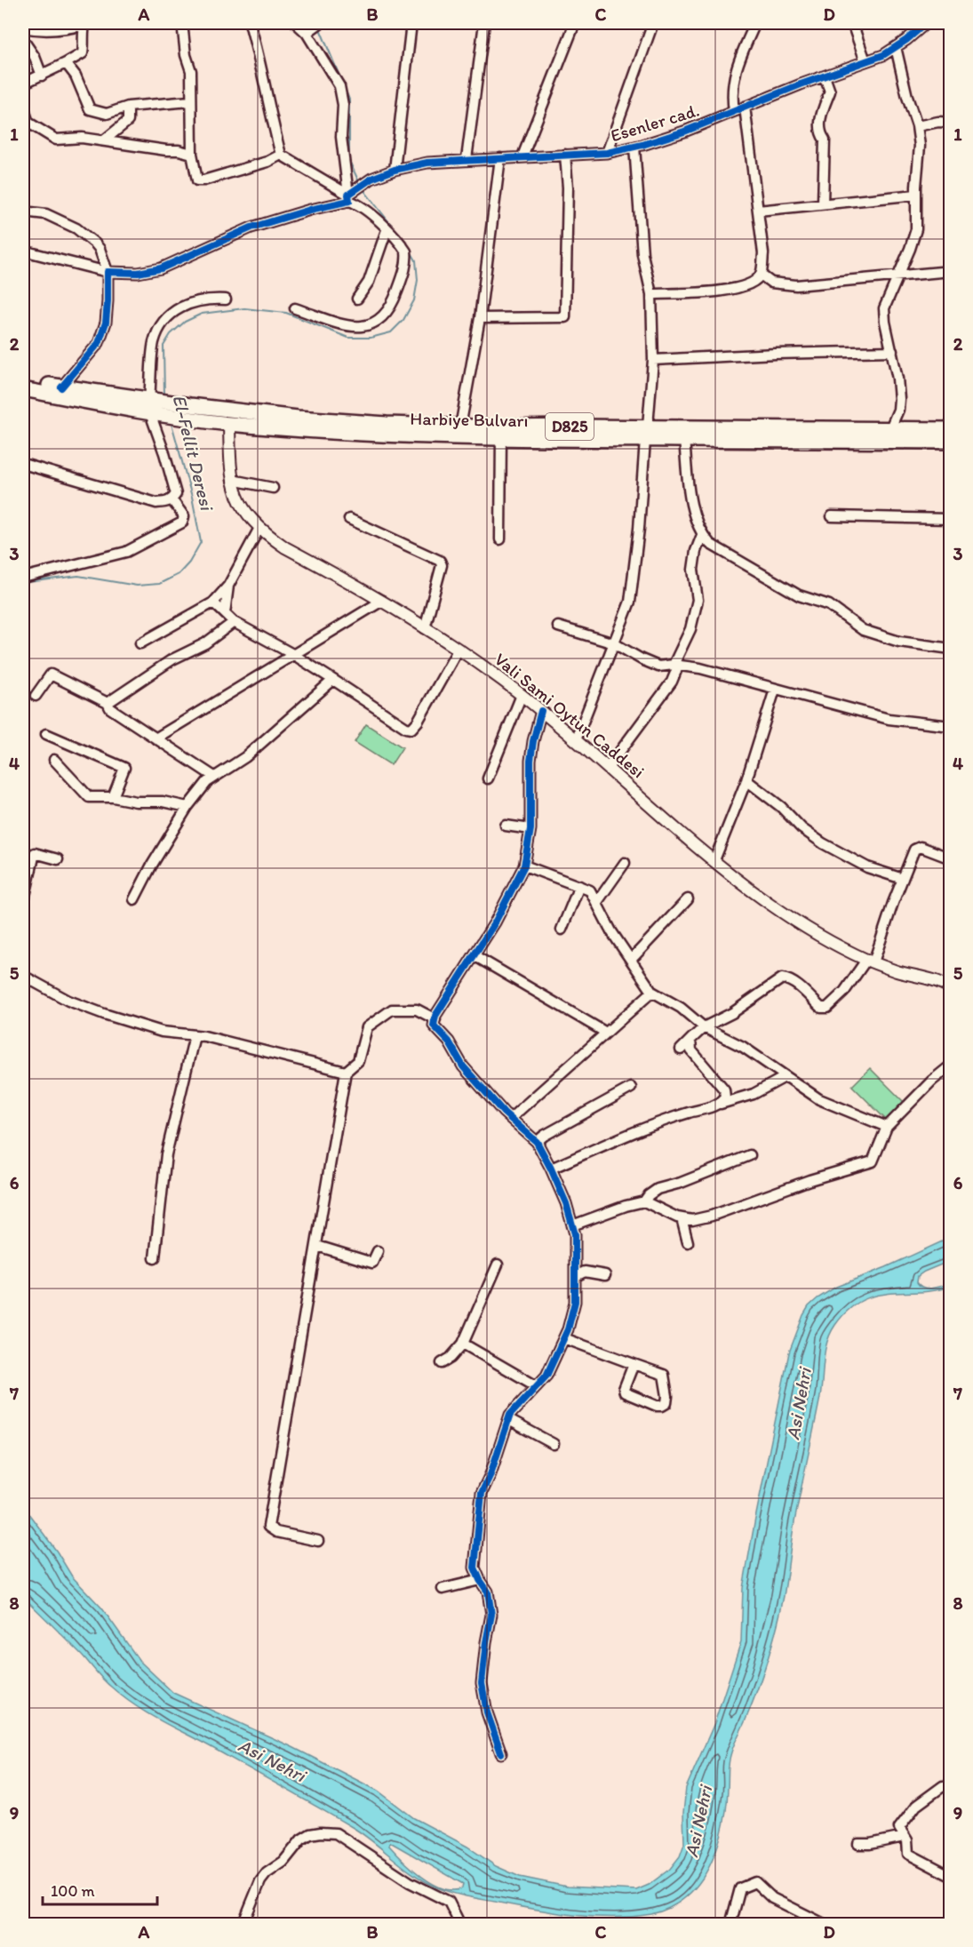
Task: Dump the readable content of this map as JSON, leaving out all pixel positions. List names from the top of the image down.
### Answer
{
  "streets": {
    "main road": ["Harbiye Bulvarı", "D825"],
    "street": ["Esenler cad.", "Vali Sami Oytun Caddesi"]
  },
  "crossings": [
    ["Harbiye Bulvarı", "Vali Sami Oytun Caddesi"]
  ],
  "water": ["El-Fellit Deresi", "Asi Nehri"],
  "scale_bar": "100 m",
  "grid": {
    "columns": [
      "A",
      "B",
      "C",
      "D"
    ],
    "rows": [
      "1",
      "2",
      "3",
      "4",
      "5",
      "6",
      "7",
      "8",
      "9"
    ]
  }
}
